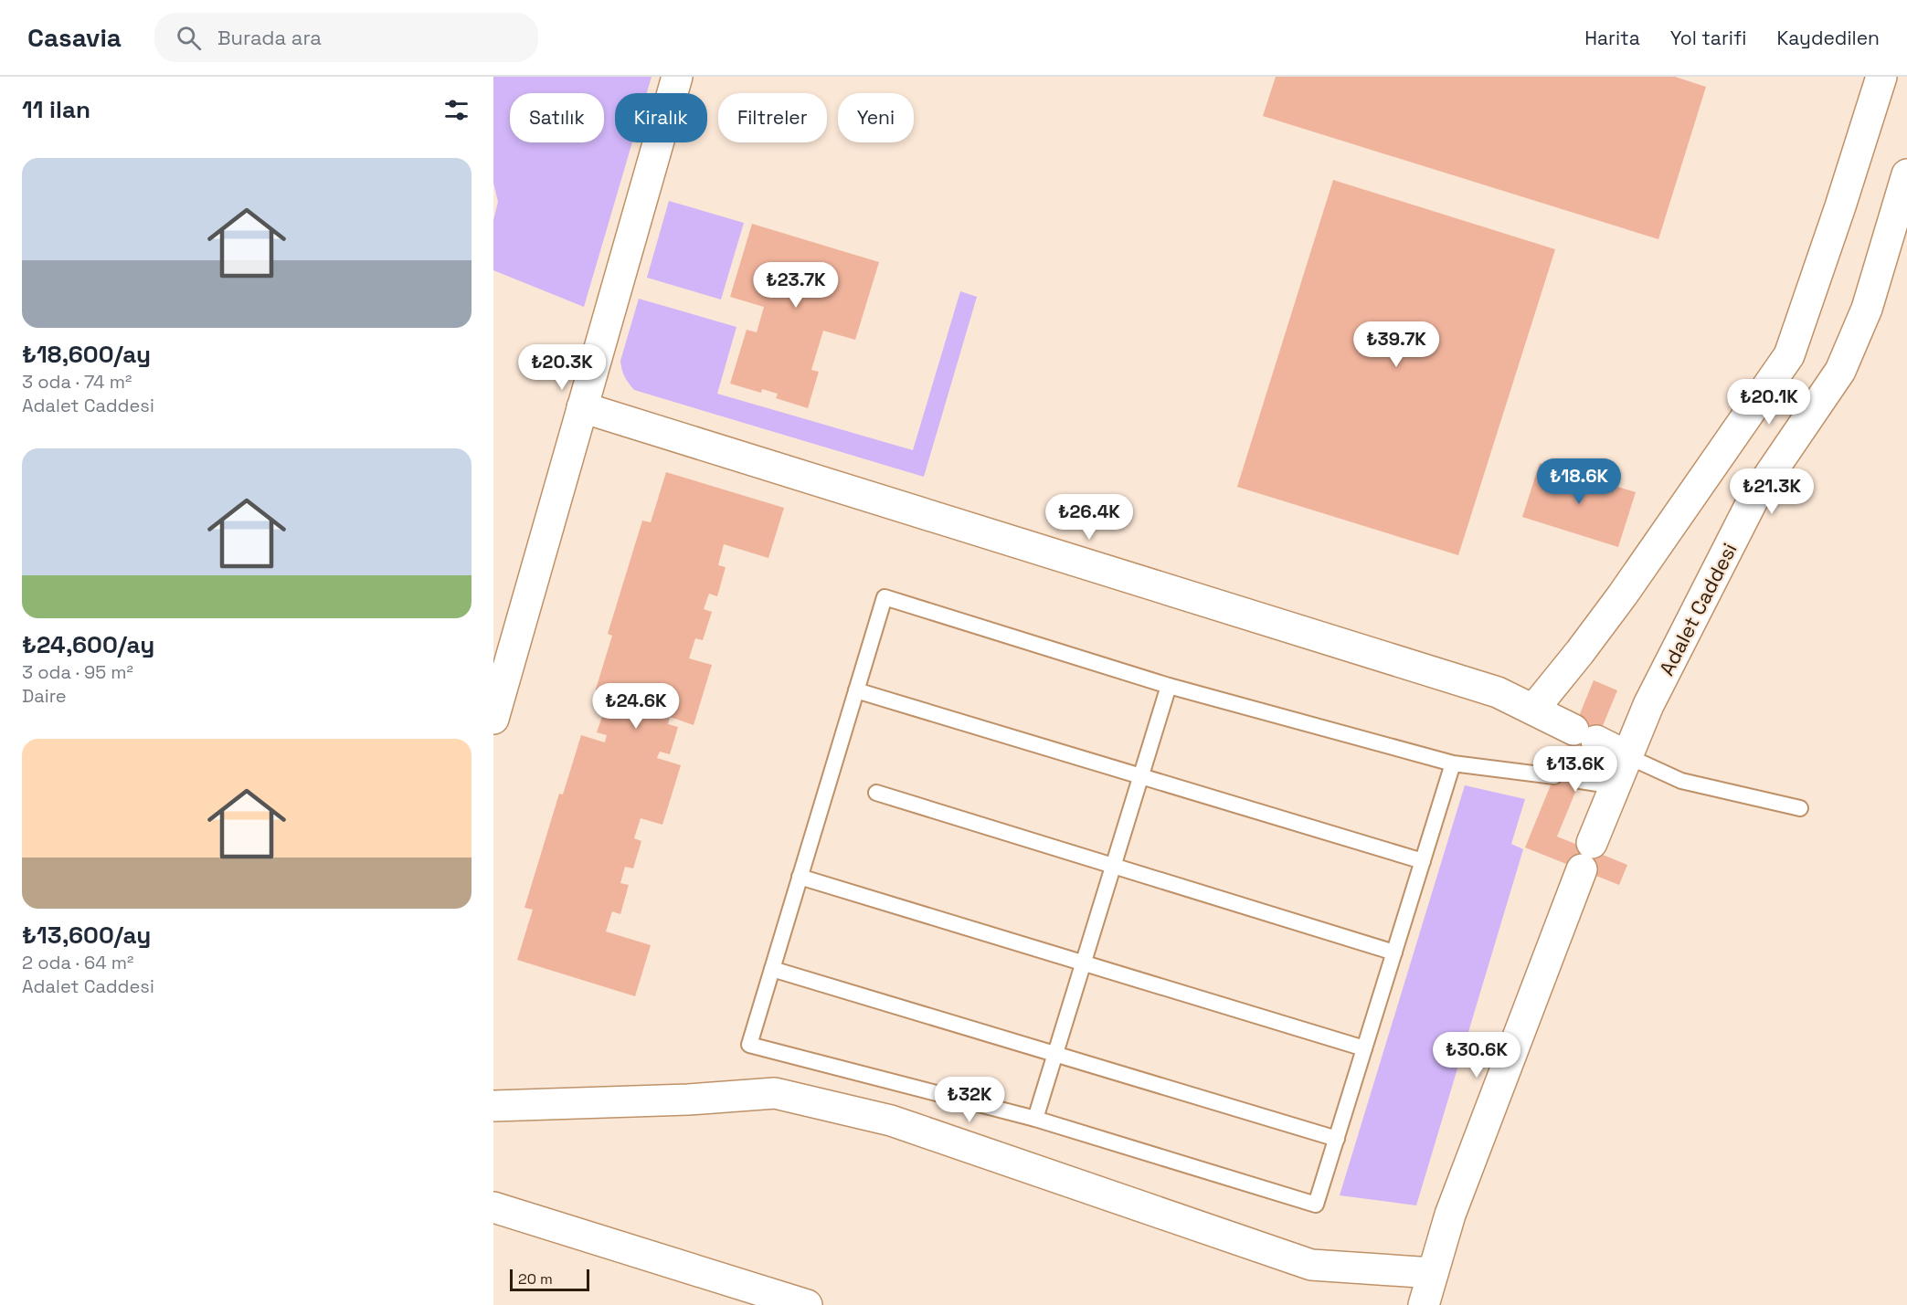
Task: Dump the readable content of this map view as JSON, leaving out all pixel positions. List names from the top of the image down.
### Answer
{
  "streets": {
    "street": ["Adalet Caddesi"]
  },
  "scale_bar": "20 m",
  "page": {
    "header": "Casavia",
    "search": "Burada ara",
    "nav": ["Harita", "Yol tarifi", "Kaydedilen"],
    "heading": "11 ilan",
    "chip": [
      "Satılık",
      "Kiralık",
      "Filtreler",
      "Yeni"
    ],
    "list": [
      {
        "name": "₺18,600/ay",
        "note": "3 oda · 74 m² · Adalet Caddesi"
      },
      {
        "name": "₺24,600/ay",
        "note": "3 oda · 95 m² · Daire"
      },
      {
        "name": "₺13,600/ay",
        "note": "2 oda · 64 m² · Adalet Caddesi"
      }
    ],
    "price": [
      "₺23.7K",
      "₺39.7K",
      "₺20.3K",
      "₺20.1K",
      "₺18.6K",
      "₺21.3K",
      "₺26.4K",
      "₺24.6K",
      "₺13.6K",
      "₺30.6K",
      "₺32K"
    ],
    "scale": "20 m"
  }
}
